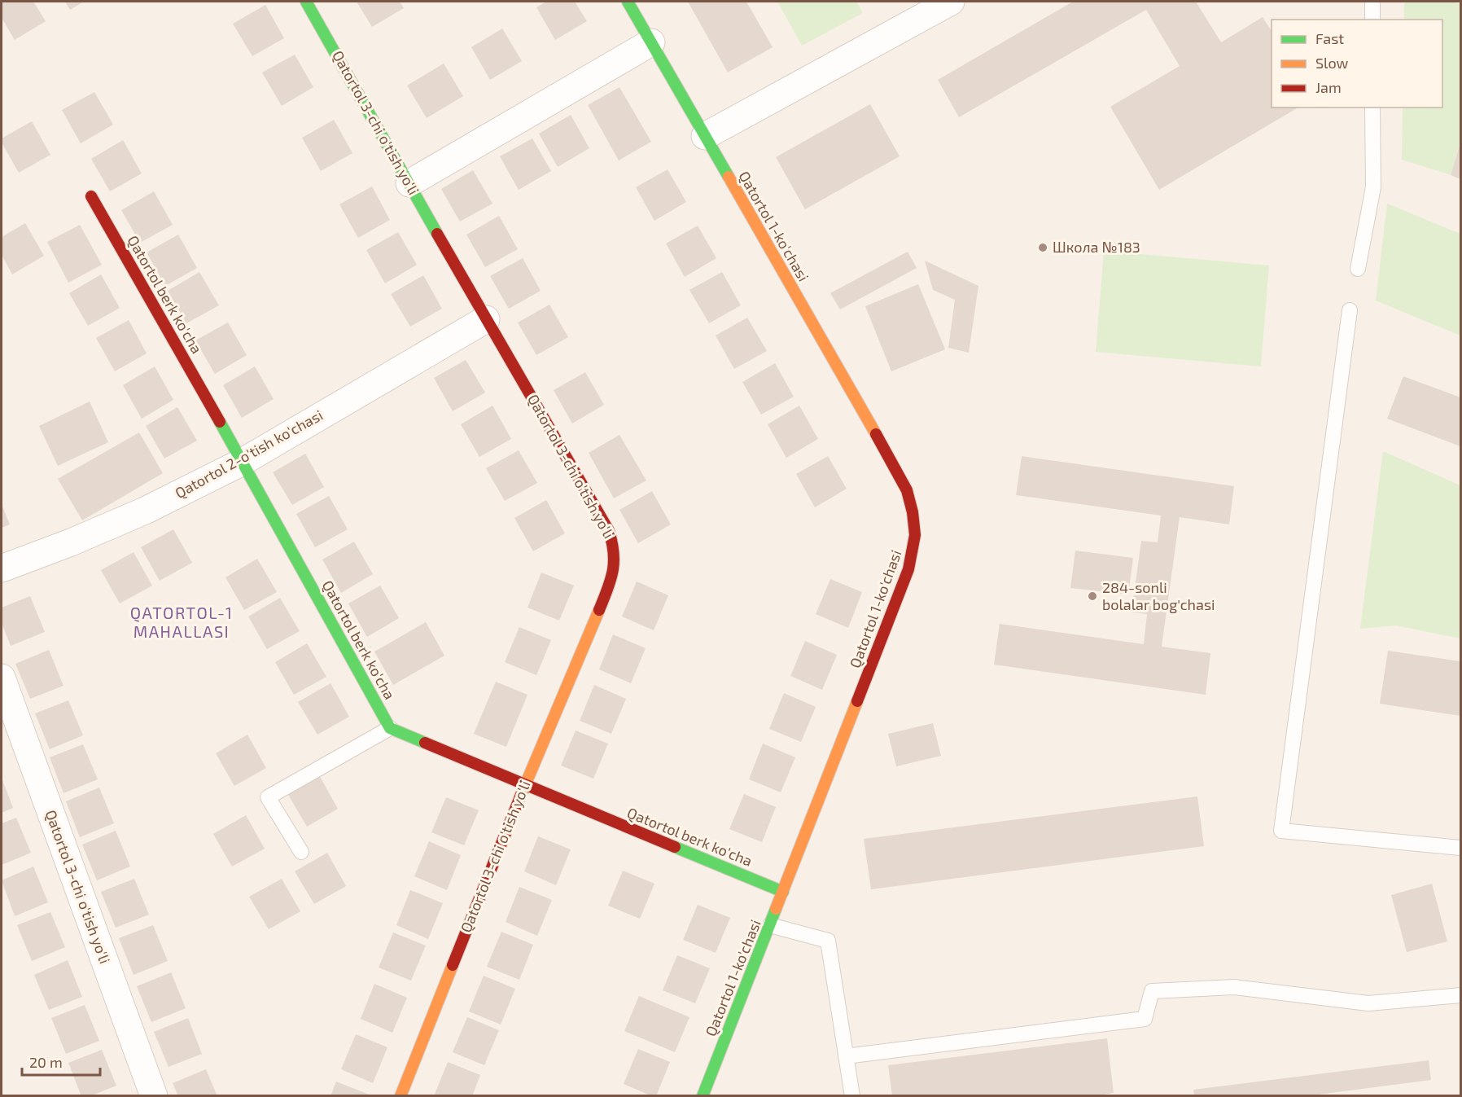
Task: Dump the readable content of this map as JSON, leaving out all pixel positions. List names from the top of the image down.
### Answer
{
  "streets": {
    "street": [
      "Qatortol 3-chi o'tish yo'li",
      "Qatortol 1-ko'chasi",
      "Qatortol berk ko'cha",
      "Qatortol 2-o'tish ko'chasi"
    ]
  },
  "crossings": [
    ["Qatortol 3-chi o'tish yo'li", "Qatortol berk ko'cha"],
    ["Qatortol 3-chi o'tish yo'li", "Qatortol 2-o'tish ko'chasi"],
    ["Qatortol 1-ko'chasi", "Qatortol berk ko'cha"],
    ["Qatortol berk ko'cha", "Qatortol 2-o'tish ko'chasi"]
  ],
  "districts": ["QATORTOL-1 MAHALLASI"],
  "places": ["Школа №183", "284-sonli bolalar bog'chasi"],
  "legend": ["Fast", "Slow", "Jam"],
  "scale_bar": "20 m"
}
